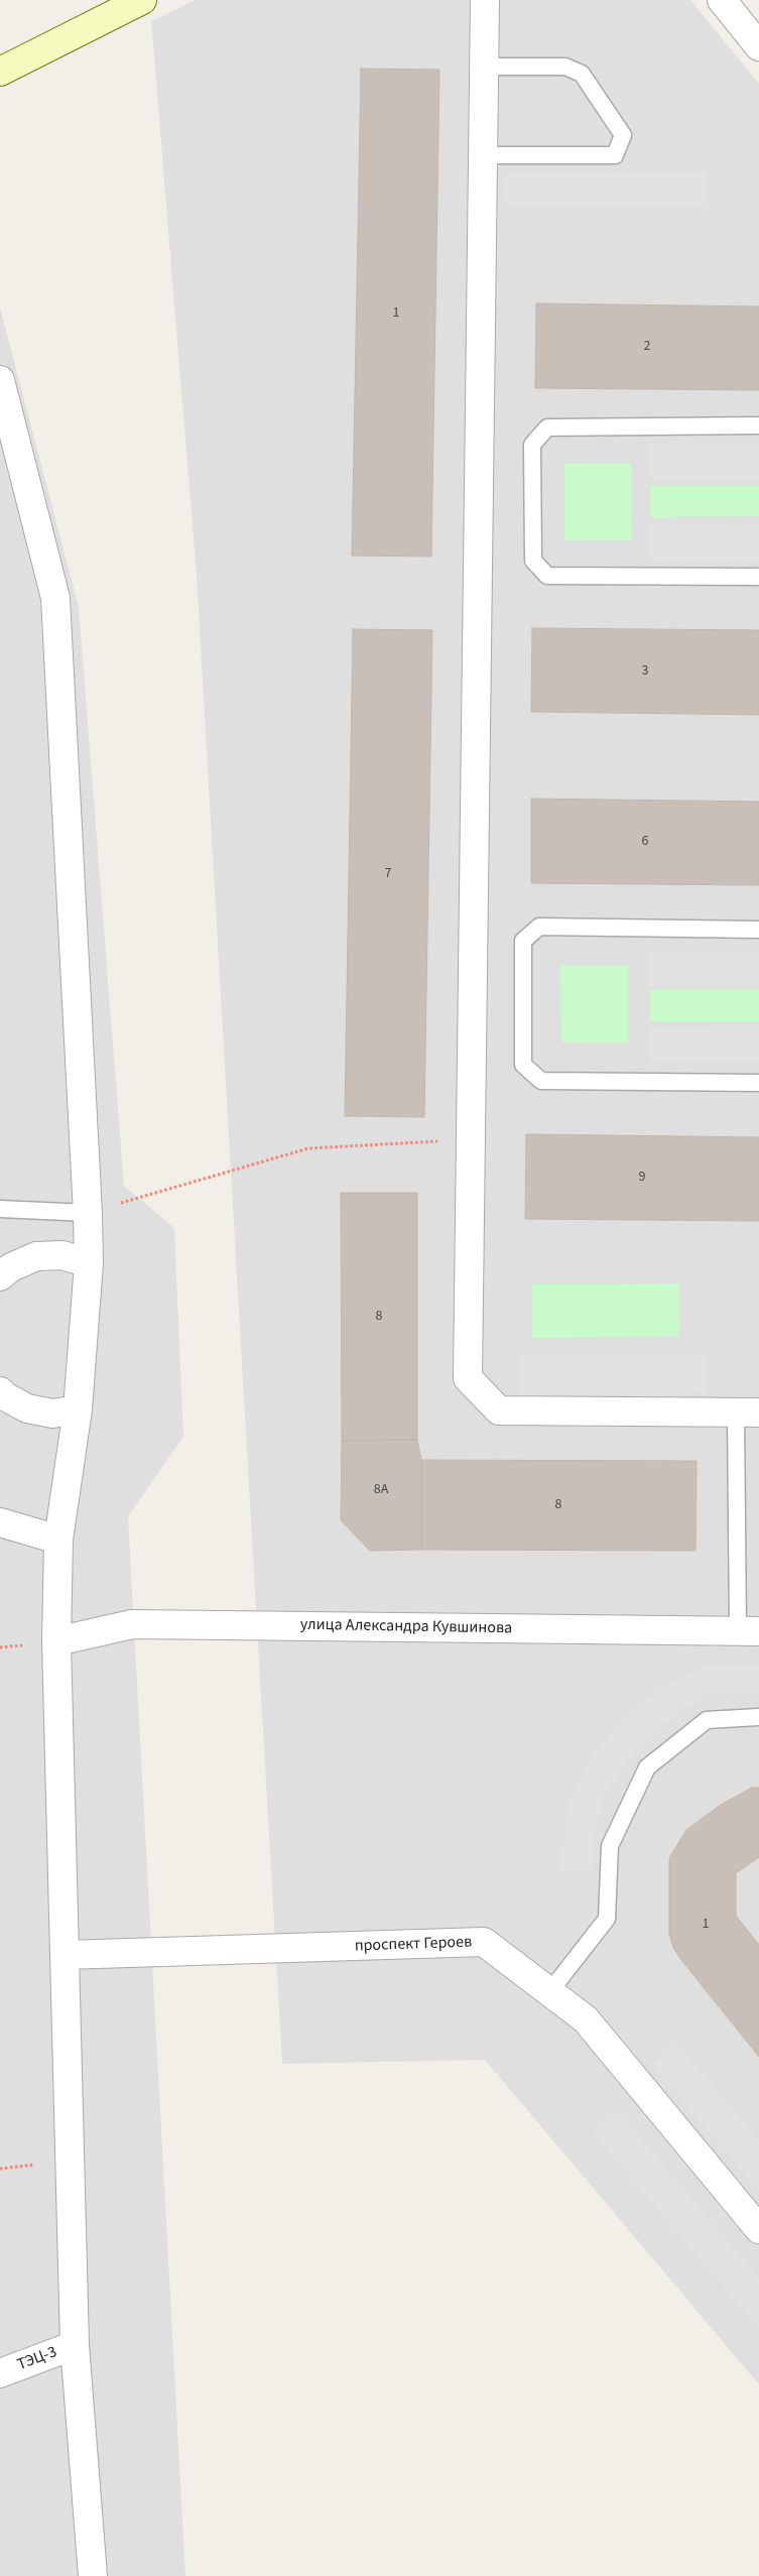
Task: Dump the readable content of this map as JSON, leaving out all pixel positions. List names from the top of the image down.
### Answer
{
  "streets": {
    "street": ["улица Александра Кувшинова", "проспект Героев", "ТЭЦ-3"]
  },
  "house_numbers": [
    "1",
    "2",
    "3",
    "6",
    "7",
    "9",
    "8",
    "8А",
    "8",
    "1"
  ]
}
